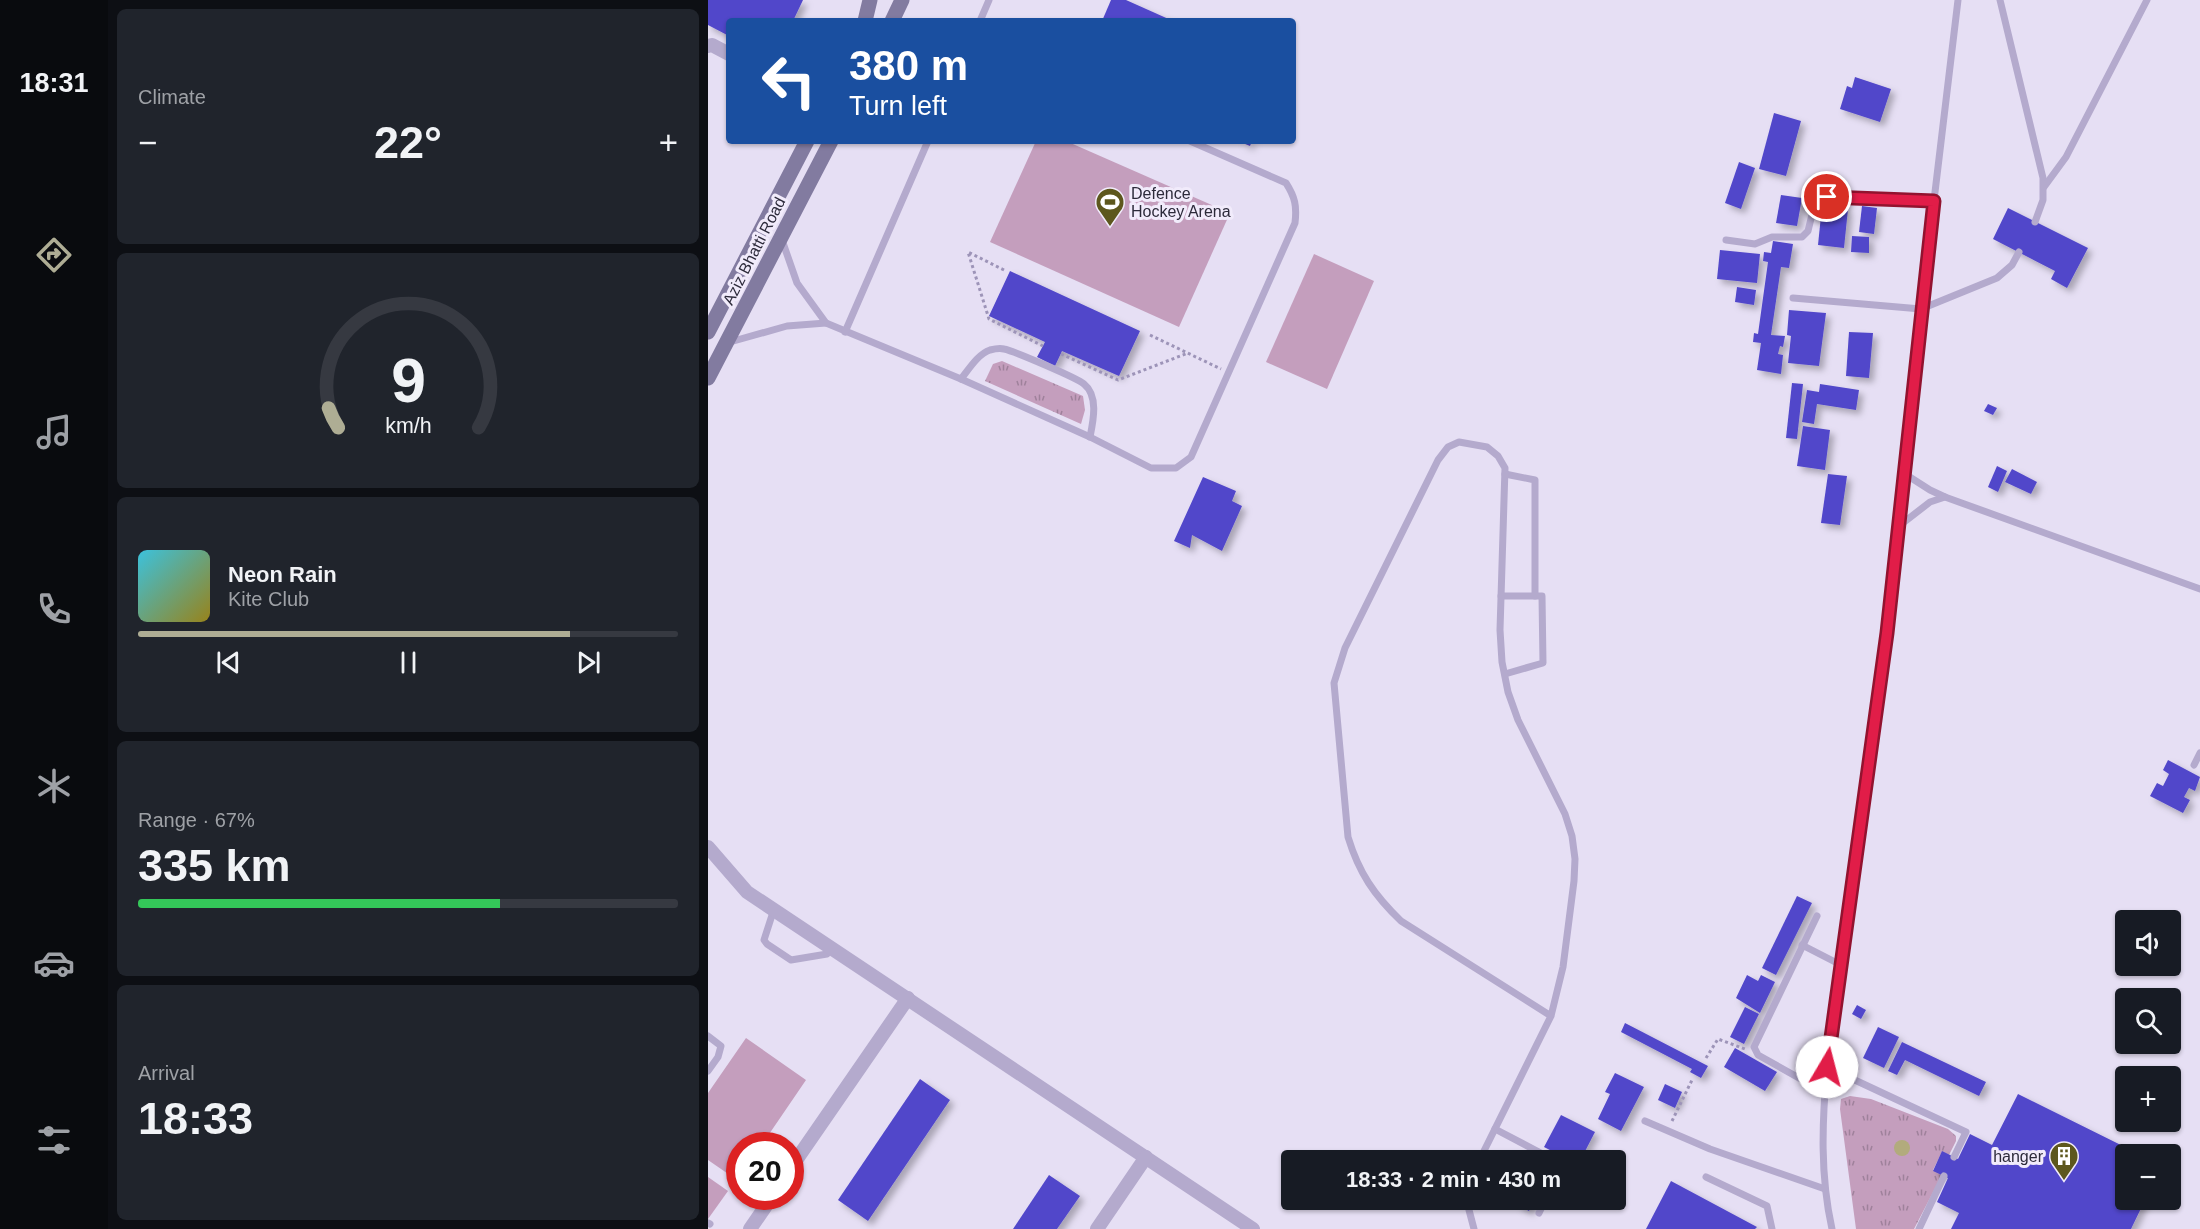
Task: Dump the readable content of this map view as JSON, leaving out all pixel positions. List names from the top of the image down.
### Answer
{
  "streets": {
    "main road": ["Aziz Bhatti Road"]
  },
  "places": {
    "sports": ["Defence Hockey Arena"],
    "building": ["hanger"]
  },
  "page": {
    "tabs": "18:31",
    "tile": [
      "Climate",
      ["Range · 67%", "335 km"],
      ["Arrival", "18:33"]
    ],
    "turn": ["380 m", "Turn left"],
    "heat": ["−", "22°", "+"],
    "song": ["Neon Rain", "Kite Club"],
    "map_buttons": ["+", "−"],
    "limit": "20",
    "trip": "18:33 · 2 min · 430 m",
    "gauge": ["9", "km/h"]
  }
}
